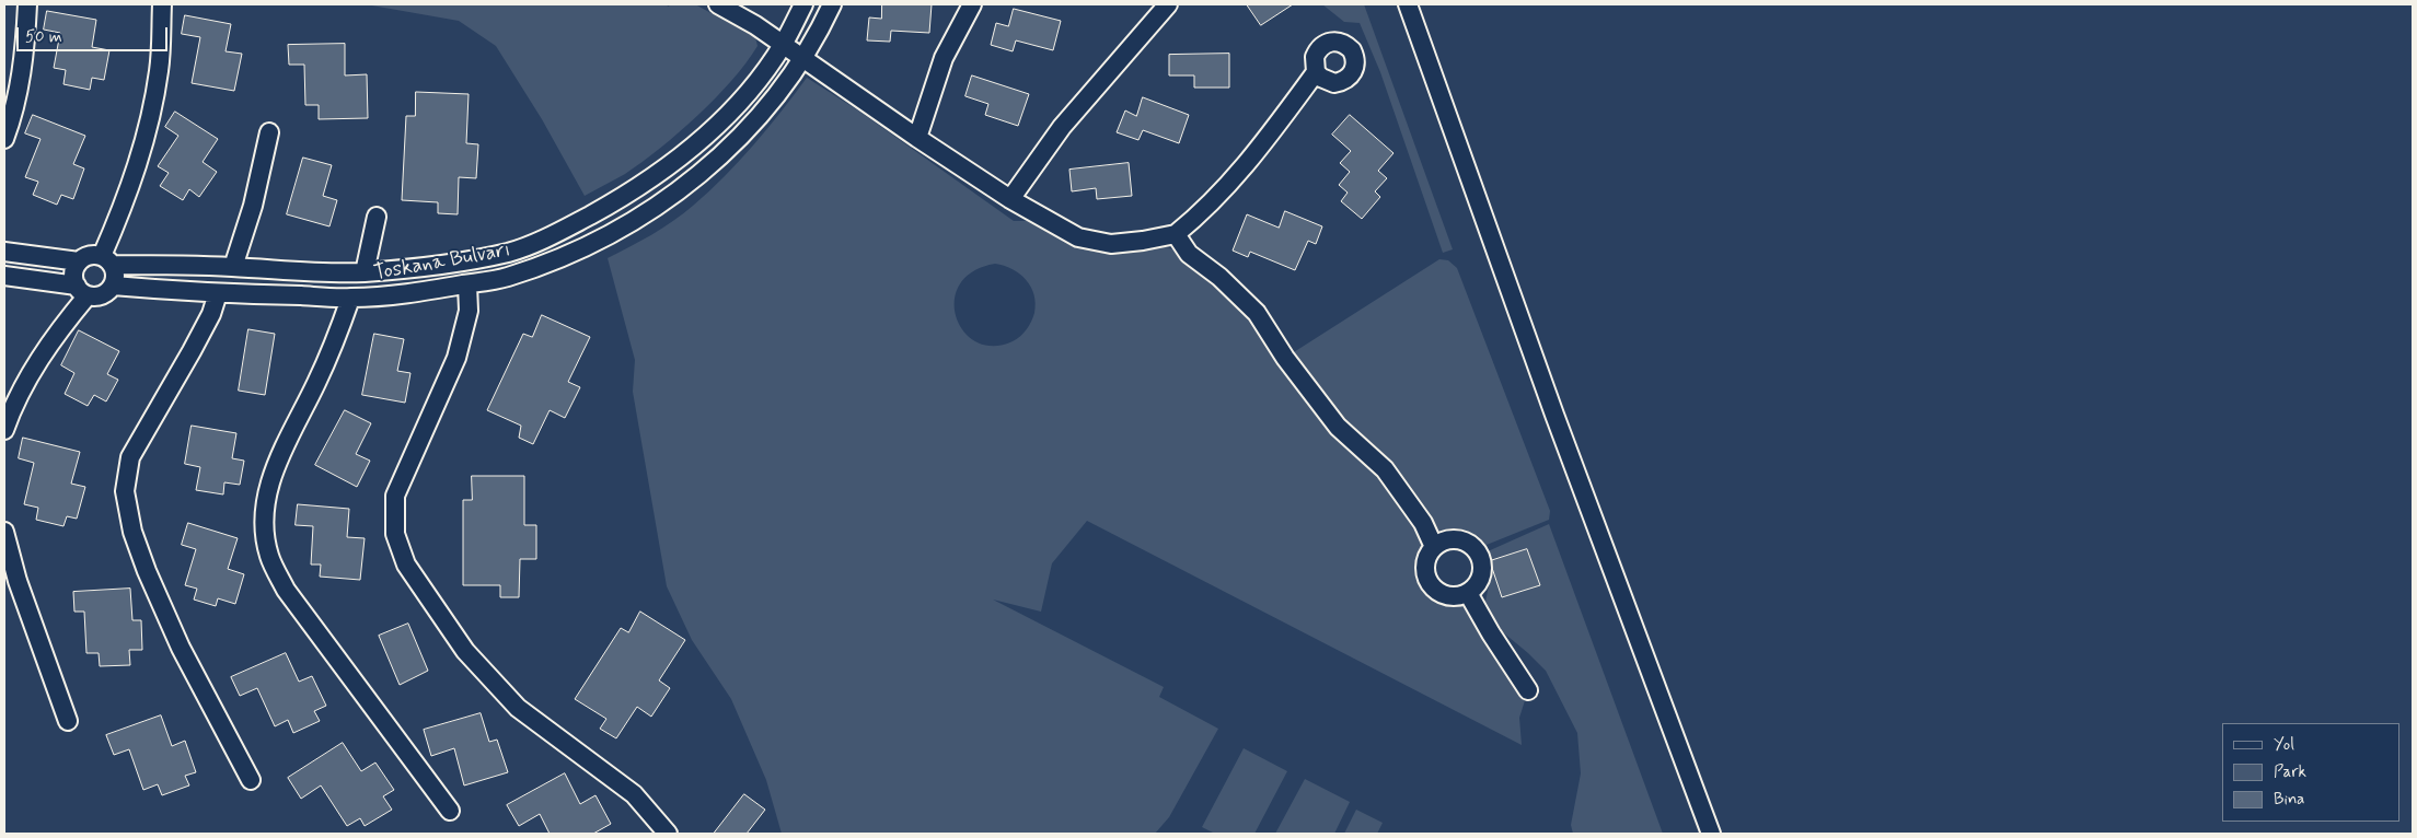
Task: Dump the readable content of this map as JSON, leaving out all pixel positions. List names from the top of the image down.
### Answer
{
  "streets": {
    "street": ["Toskana Bulvarı"]
  },
  "legend": ["Yol", "Park", "Bina"],
  "scale_bar": "50 m"
}
